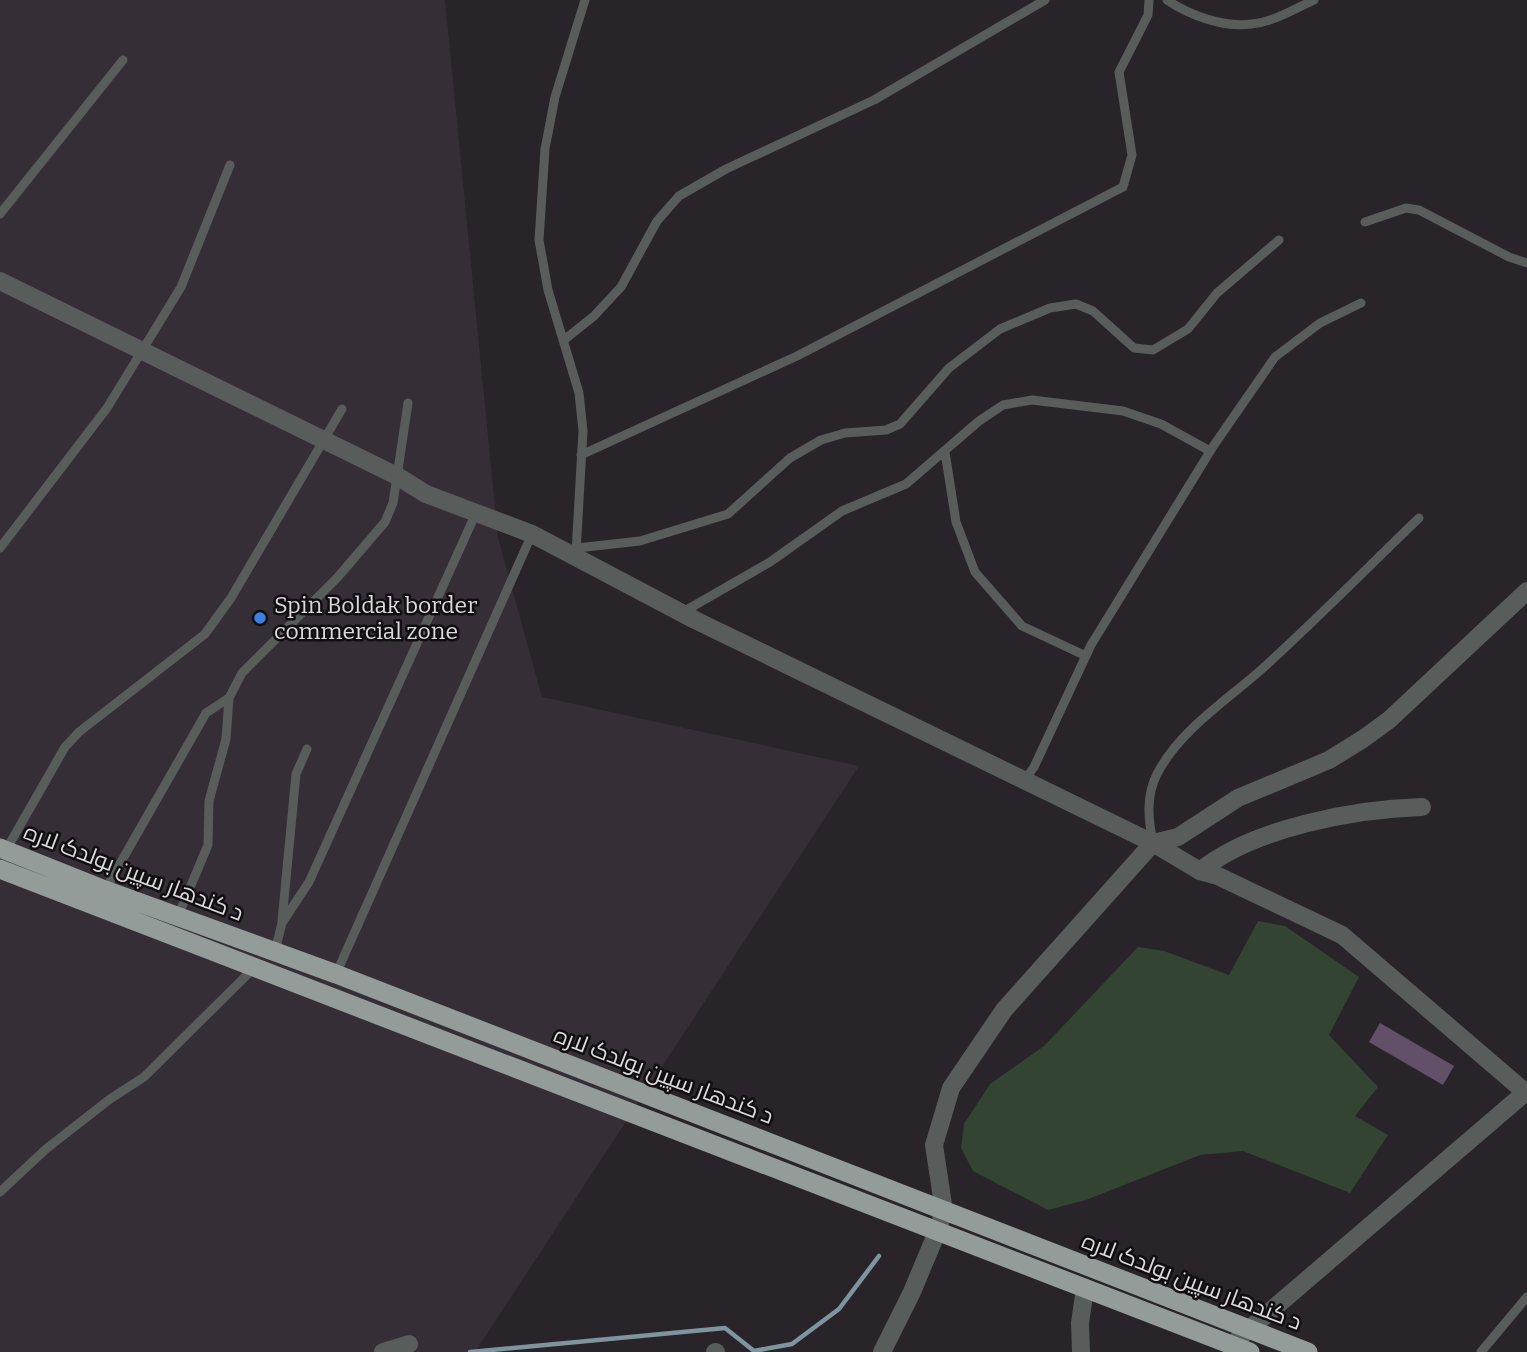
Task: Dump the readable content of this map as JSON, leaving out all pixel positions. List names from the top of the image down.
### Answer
{
  "streets": {
    "highway": ["د کندهار سپین بولدک لاره"]
  },
  "places": ["Spin Boldak border commercial zone"]
}
